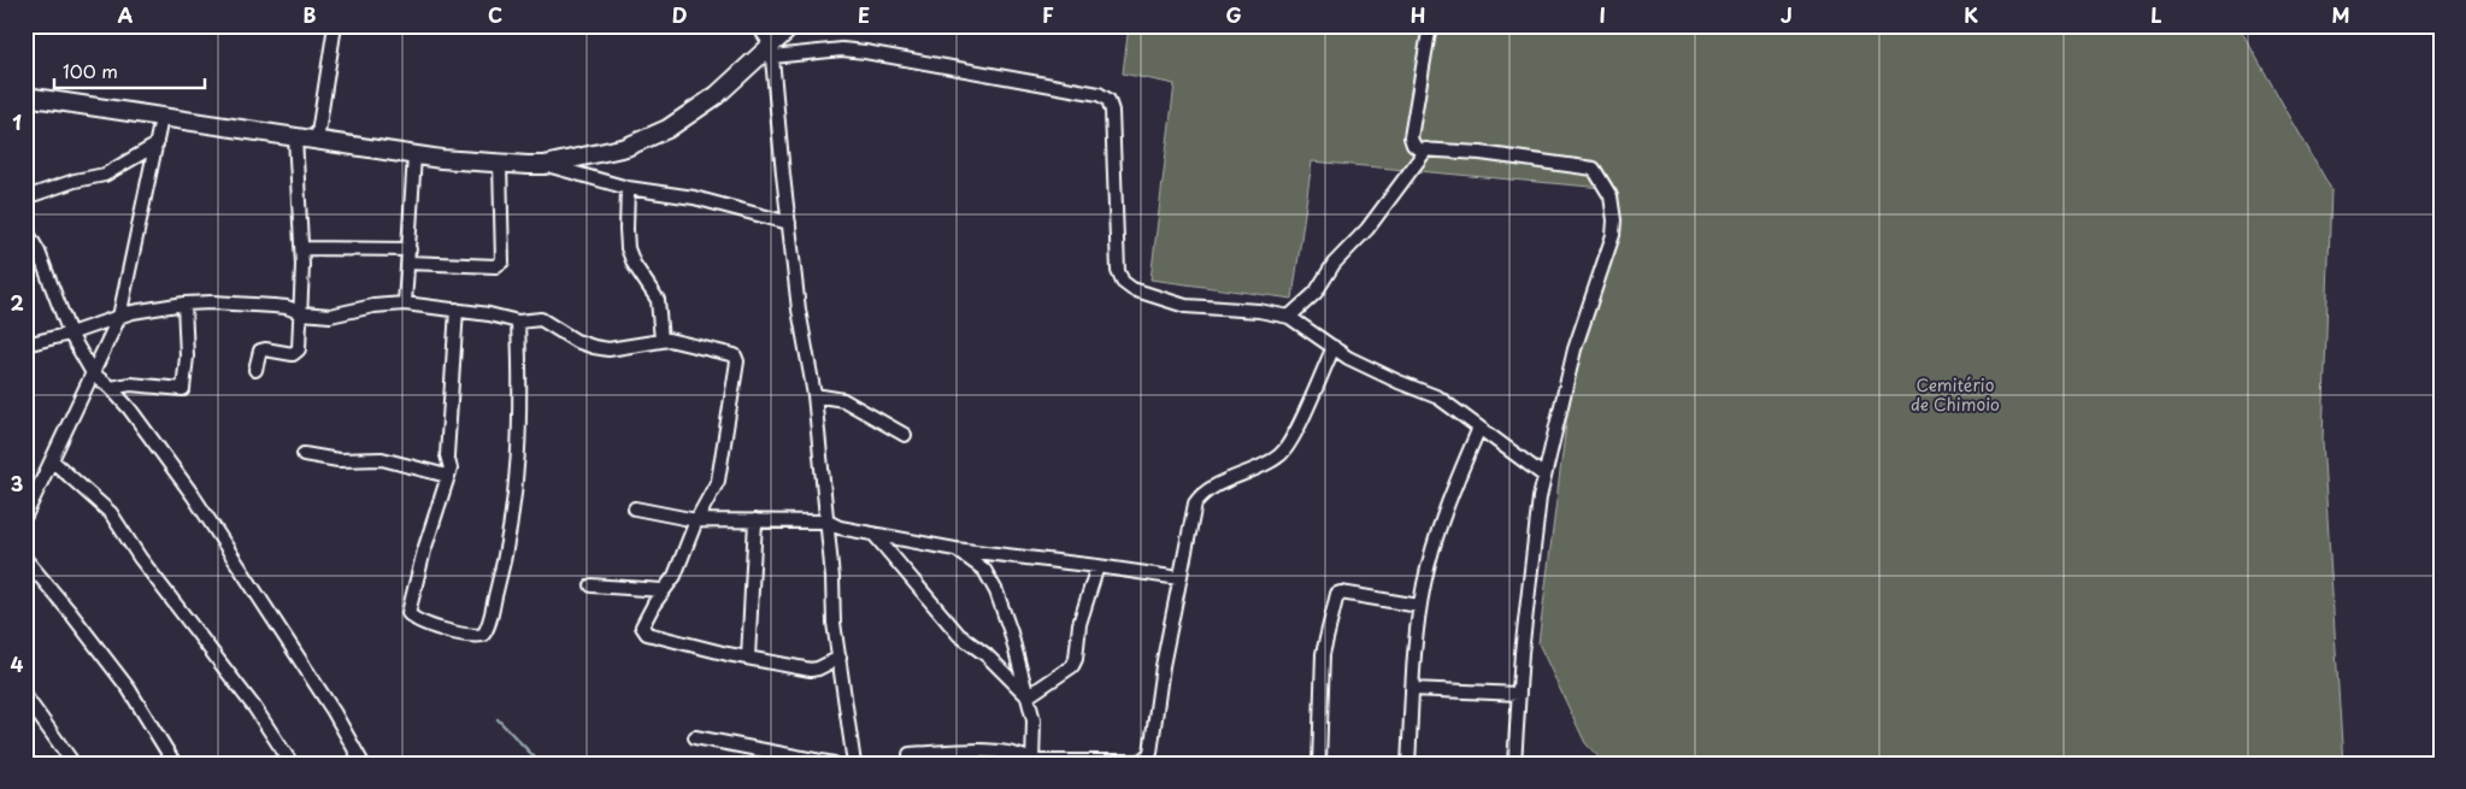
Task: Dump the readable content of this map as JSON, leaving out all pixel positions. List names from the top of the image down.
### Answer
{
  "parks": ["Cemitério de Chimoio"],
  "scale_bar": "100 m",
  "grid": {
    "columns": [
      "A",
      "B",
      "C",
      "D",
      "E",
      "F",
      "G",
      "H",
      "I",
      "J",
      "K",
      "L",
      "M"
    ],
    "rows": [
      "1",
      "2",
      "3",
      "4"
    ]
  }
}
